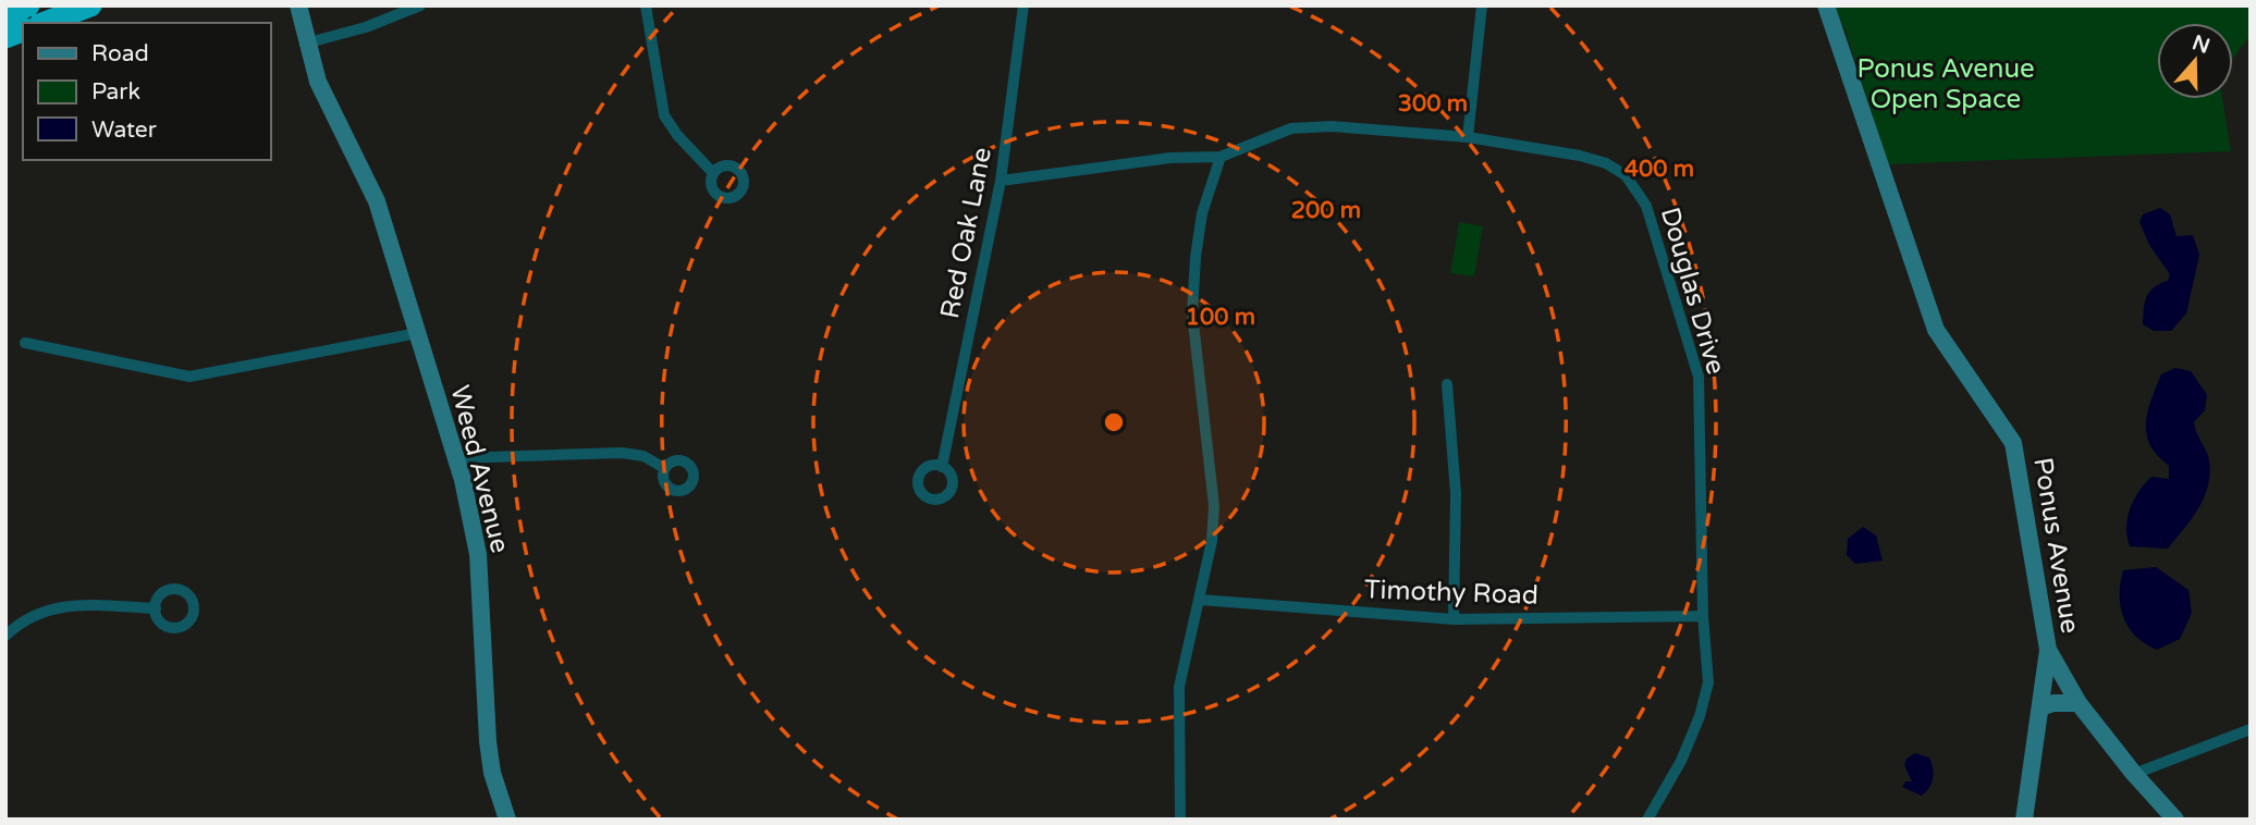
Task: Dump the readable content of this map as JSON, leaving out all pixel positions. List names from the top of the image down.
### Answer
{
  "streets": {
    "street": [
      "Red Oak Lane",
      "Douglas Drive",
      "Weed Avenue",
      "Ponus Avenue",
      "Timothy Road"
    ]
  },
  "crossings": [
    ["Red Oak Lane", "Douglas Drive"],
    ["Douglas Drive", "Timothy Road"]
  ],
  "parks": ["Ponus Avenue Open Space"],
  "legend": ["Road", "Park", "Water"],
  "north": "top",
  "rings": [
    "300 m",
    "400 m",
    "200 m",
    "100 m"
  ]
}
